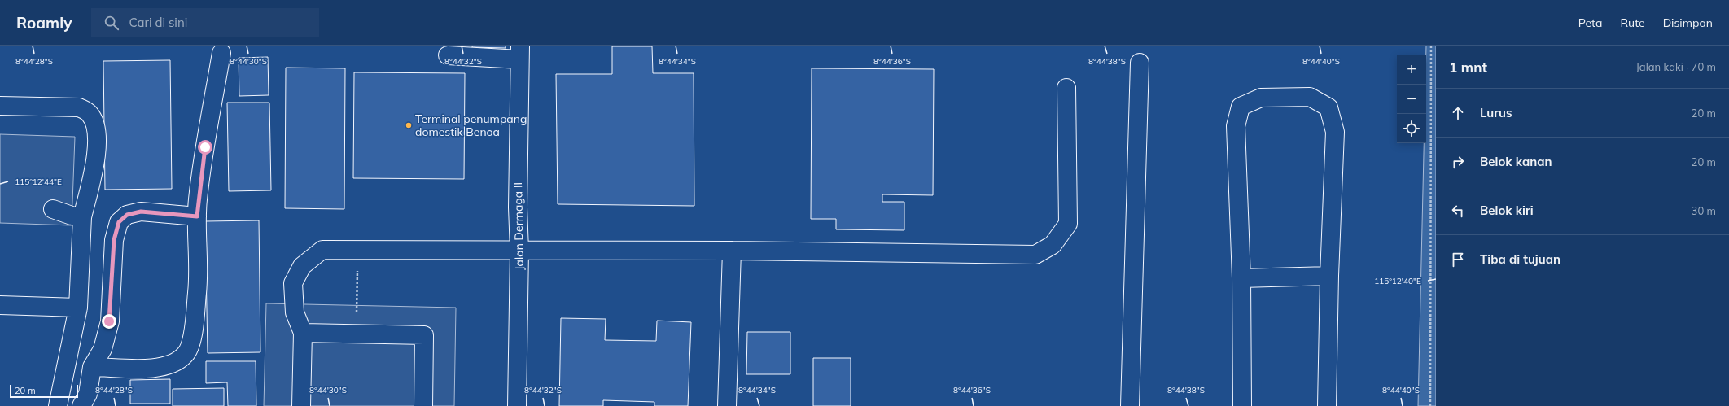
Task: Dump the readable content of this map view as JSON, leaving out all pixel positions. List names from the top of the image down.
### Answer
{
  "streets": {
    "lane": ["Jalan Dermaga II"]
  },
  "places": ["Terminal penumpang domestik Benoa"],
  "scale_bar": "20 m",
  "page": {
    "header": "Roamly",
    "search": "Cari di sini",
    "nav": ["Peta", "Rute", "Disimpan"],
    "heading": ["1 mnt", "Jalan kaki · 70 m"],
    "map_buttons": ["+", "−"],
    "list": [
      ["Lurus", "20 m"],
      ["Belok kanan", "20 m"],
      ["Belok kiri", "30 m"],
      "Tiba di tujuan"
    ],
    "scale": "20 m"
  },
  "coordinates": [
    "8°44'28\"S",
    "8°44'30\"S",
    "8°44'32\"S",
    "8°44'34\"S",
    "8°44'36\"S",
    "8°44'38\"S",
    "8°44'40\"S",
    "115°12'44\"E",
    "115°12'40\"E"
  ]
}
